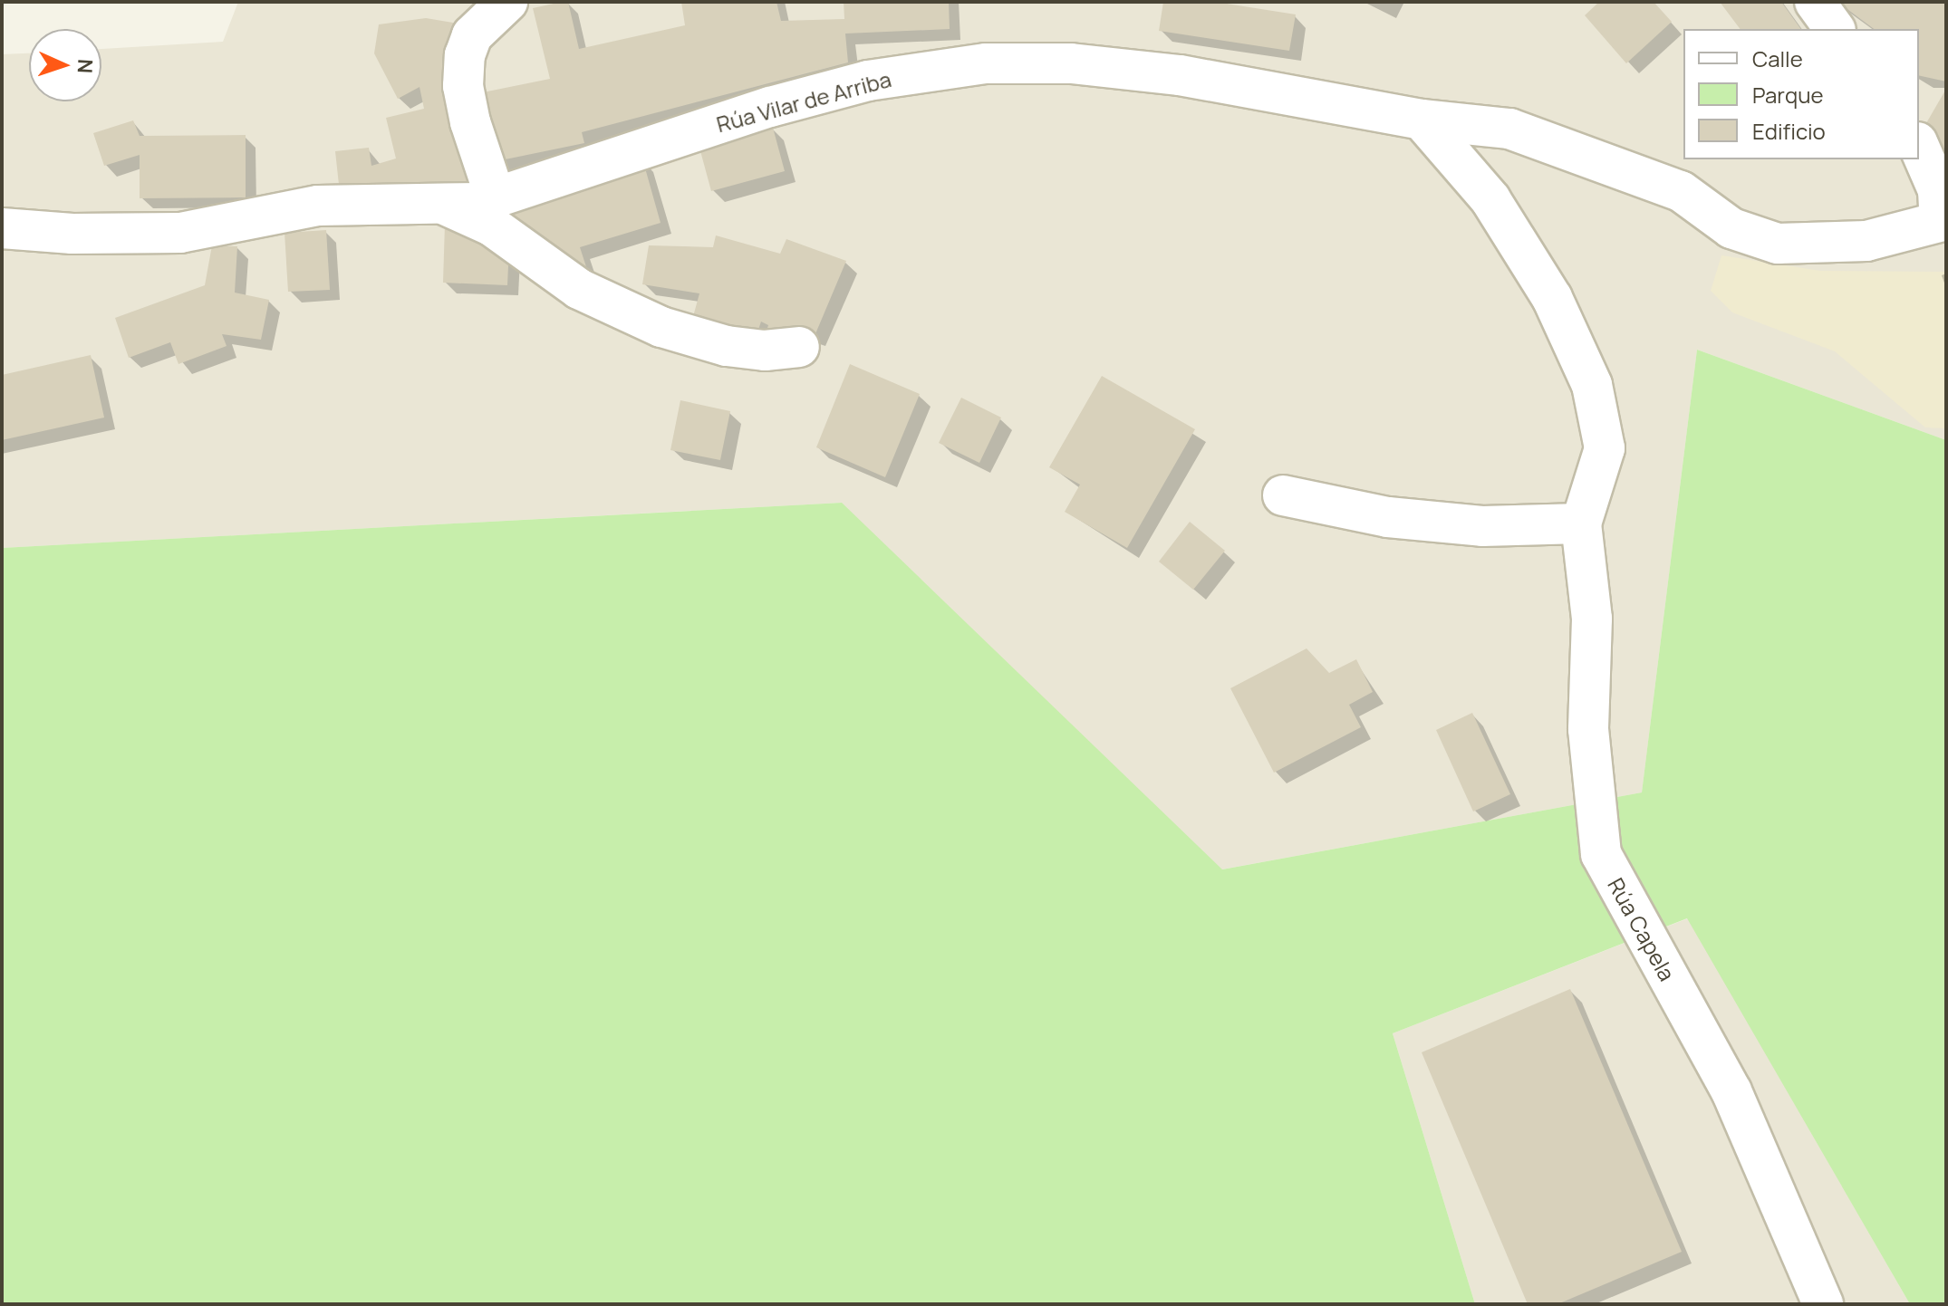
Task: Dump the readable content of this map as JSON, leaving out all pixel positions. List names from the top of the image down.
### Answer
{
  "streets": {
    "street": ["Rúa Vilar de Arriba", "Rúa Capela"]
  },
  "legend": ["Calle", "Parque", "Edificio"],
  "north": "right"
}
